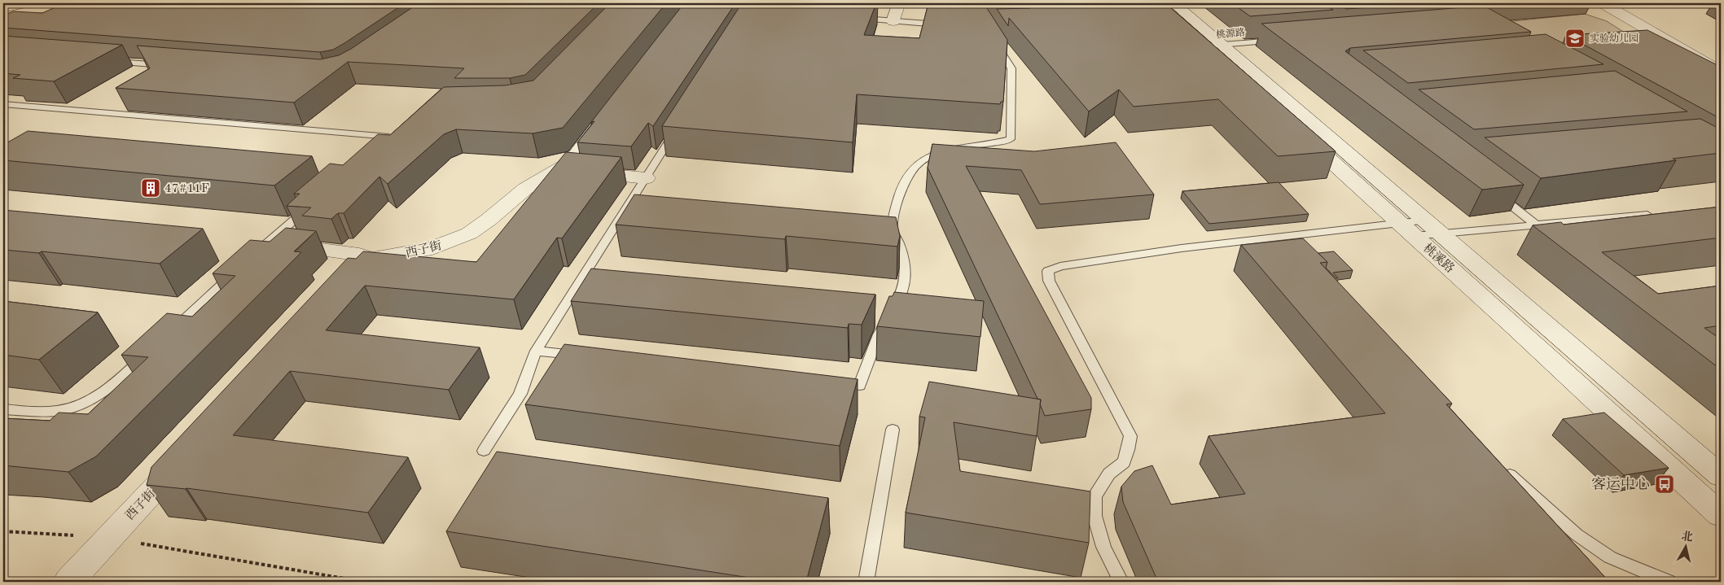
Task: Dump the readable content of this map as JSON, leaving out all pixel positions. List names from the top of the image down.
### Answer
{
  "streets": {
    "street": ["西子街", "桃溪路"],
    "lane": ["桃源路"]
  },
  "crossings": [
    ["桃源路", "桃溪路"]
  ],
  "places": {
    "school or university": ["实验幼儿园"],
    "building": ["47#11F"],
    "bus stop": ["客运中心"]
  },
  "north": "top"
}
